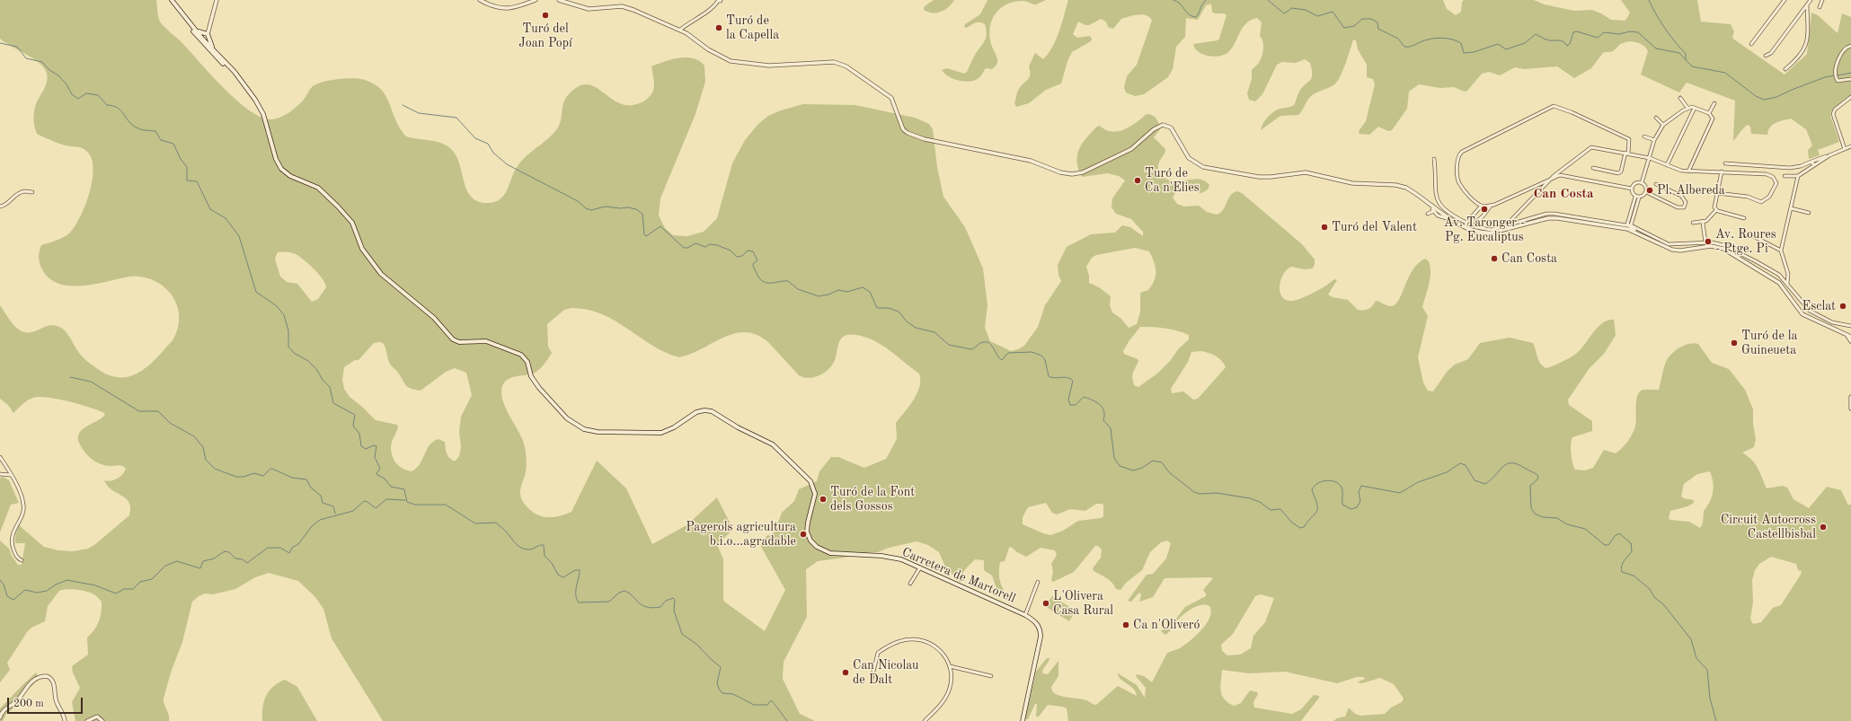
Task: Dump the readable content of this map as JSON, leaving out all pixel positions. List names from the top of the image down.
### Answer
{
  "streets": {
    "main road": ["Carretera de Martorell"]
  },
  "districts": ["Can Costa"],
  "places": [
    "Turó del Joan Popí",
    "Turó de la Capella",
    "Turó de Ca n'Elies",
    "Pl. Albereda",
    "Av. Taronger - Pg. Eucaliptus",
    "Turó del Valent",
    "Av. Roures - Ptge. Pi",
    "Can Costa",
    "Esclat",
    "Turó de la Guineueta",
    "Turó de la Font dels Gossos",
    "Circuit Autocross Castellbisbal",
    "Pagerols agricultura b.i.o...agradable",
    "L'Olivera Casa Rural",
    "Ca n'Oliveró",
    "Can Nicolau de Dalt"
  ],
  "scale_bar": "200 m"
}
